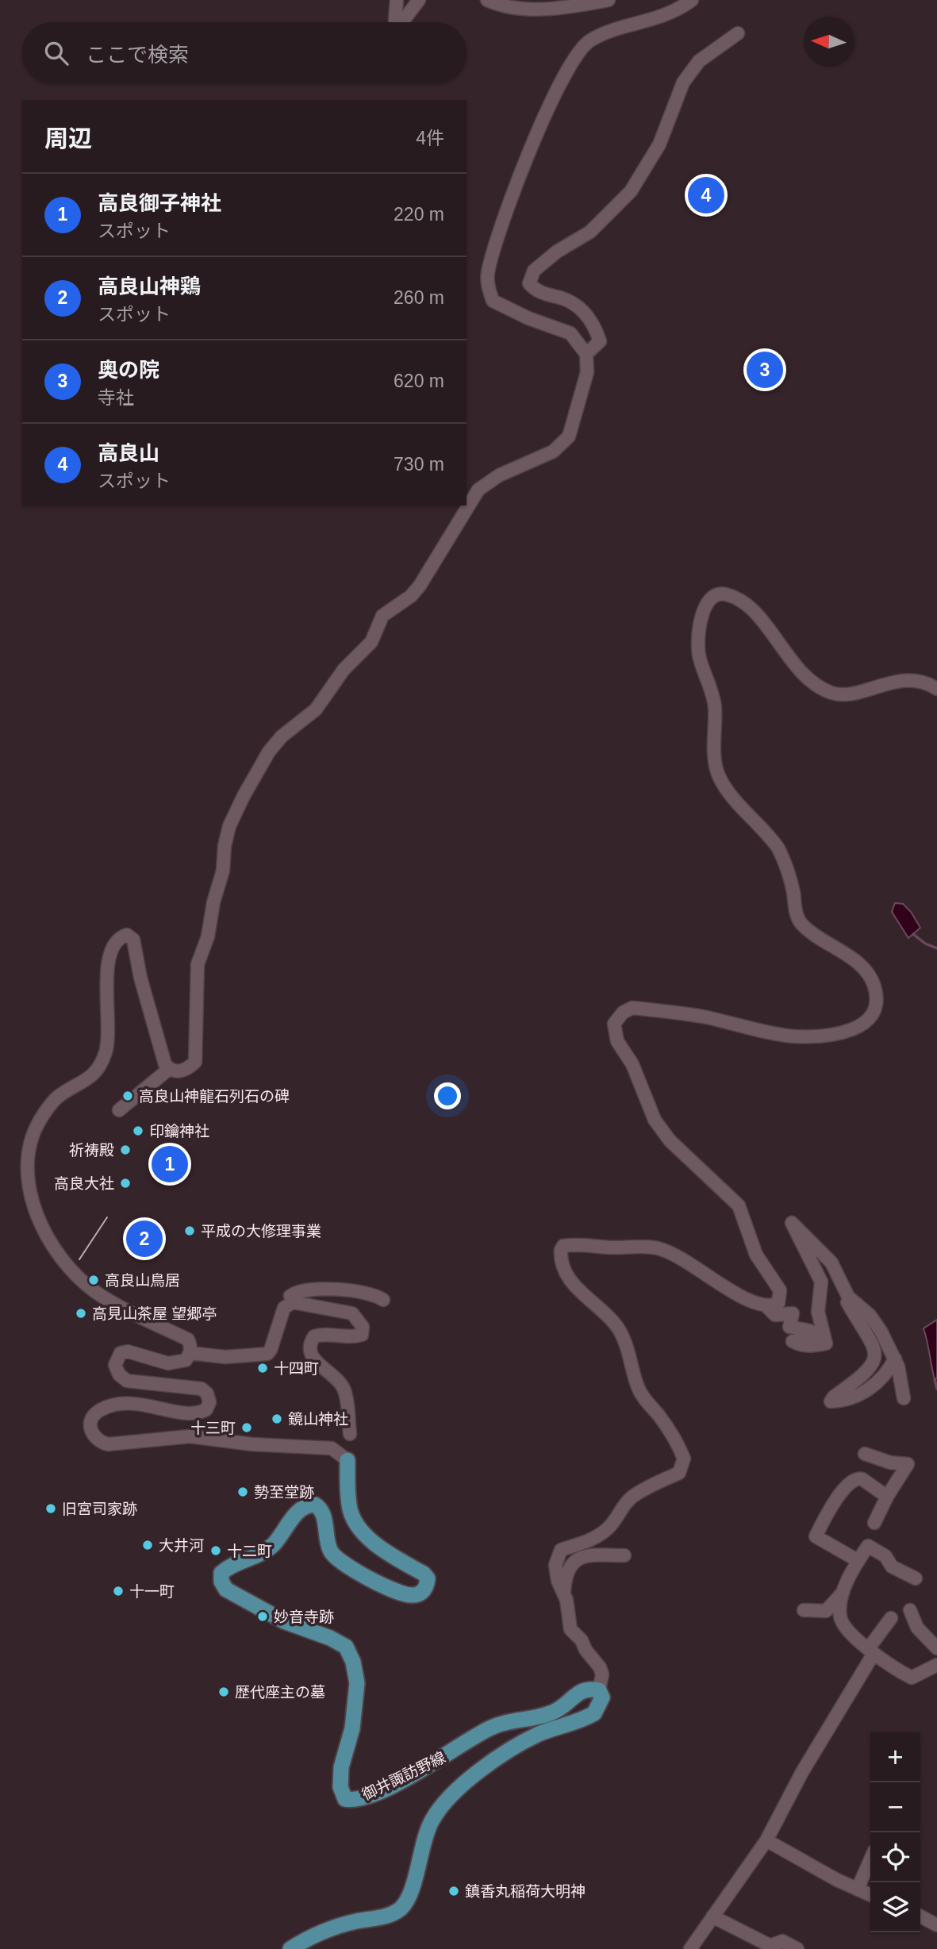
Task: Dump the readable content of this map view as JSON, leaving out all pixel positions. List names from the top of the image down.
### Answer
{
  "streets": {
    "main road": ["御井諏訪野線"]
  },
  "places": [
    "高良山神龍石列石の碑",
    "印鑰神社",
    "祈祷殿",
    "高良大社",
    "平成の大修理事業",
    "高良山鳥居",
    "高見山茶屋 望郷亭",
    "十四町",
    "鏡山神社",
    "十三町",
    "勢至堂跡",
    "旧宮司家跡",
    "大井河",
    "十二町",
    "十一町",
    "妙音寺跡",
    "歴代座主の墓",
    "鎮香丸稲荷大明神"
  ],
  "north": "left",
  "page": {
    "search": "ここで検索",
    "heading": ["周辺", "4件"],
    "list": [
      {
        "mark": "1",
        "name": "高良御子神社",
        "note": "スポット",
        "value": "220 m"
      },
      {
        "mark": "2",
        "name": "高良山神鶏",
        "note": "スポット",
        "value": "260 m"
      },
      {
        "mark": "3",
        "name": "奥の院",
        "note": "寺社",
        "value": "620 m"
      },
      {
        "mark": "4",
        "name": "高良山",
        "note": "スポット",
        "value": "730 m"
      }
    ],
    "pins": [
      "4",
      "3",
      "1",
      "2"
    ],
    "map_buttons": ["+", "−"]
  }
}
